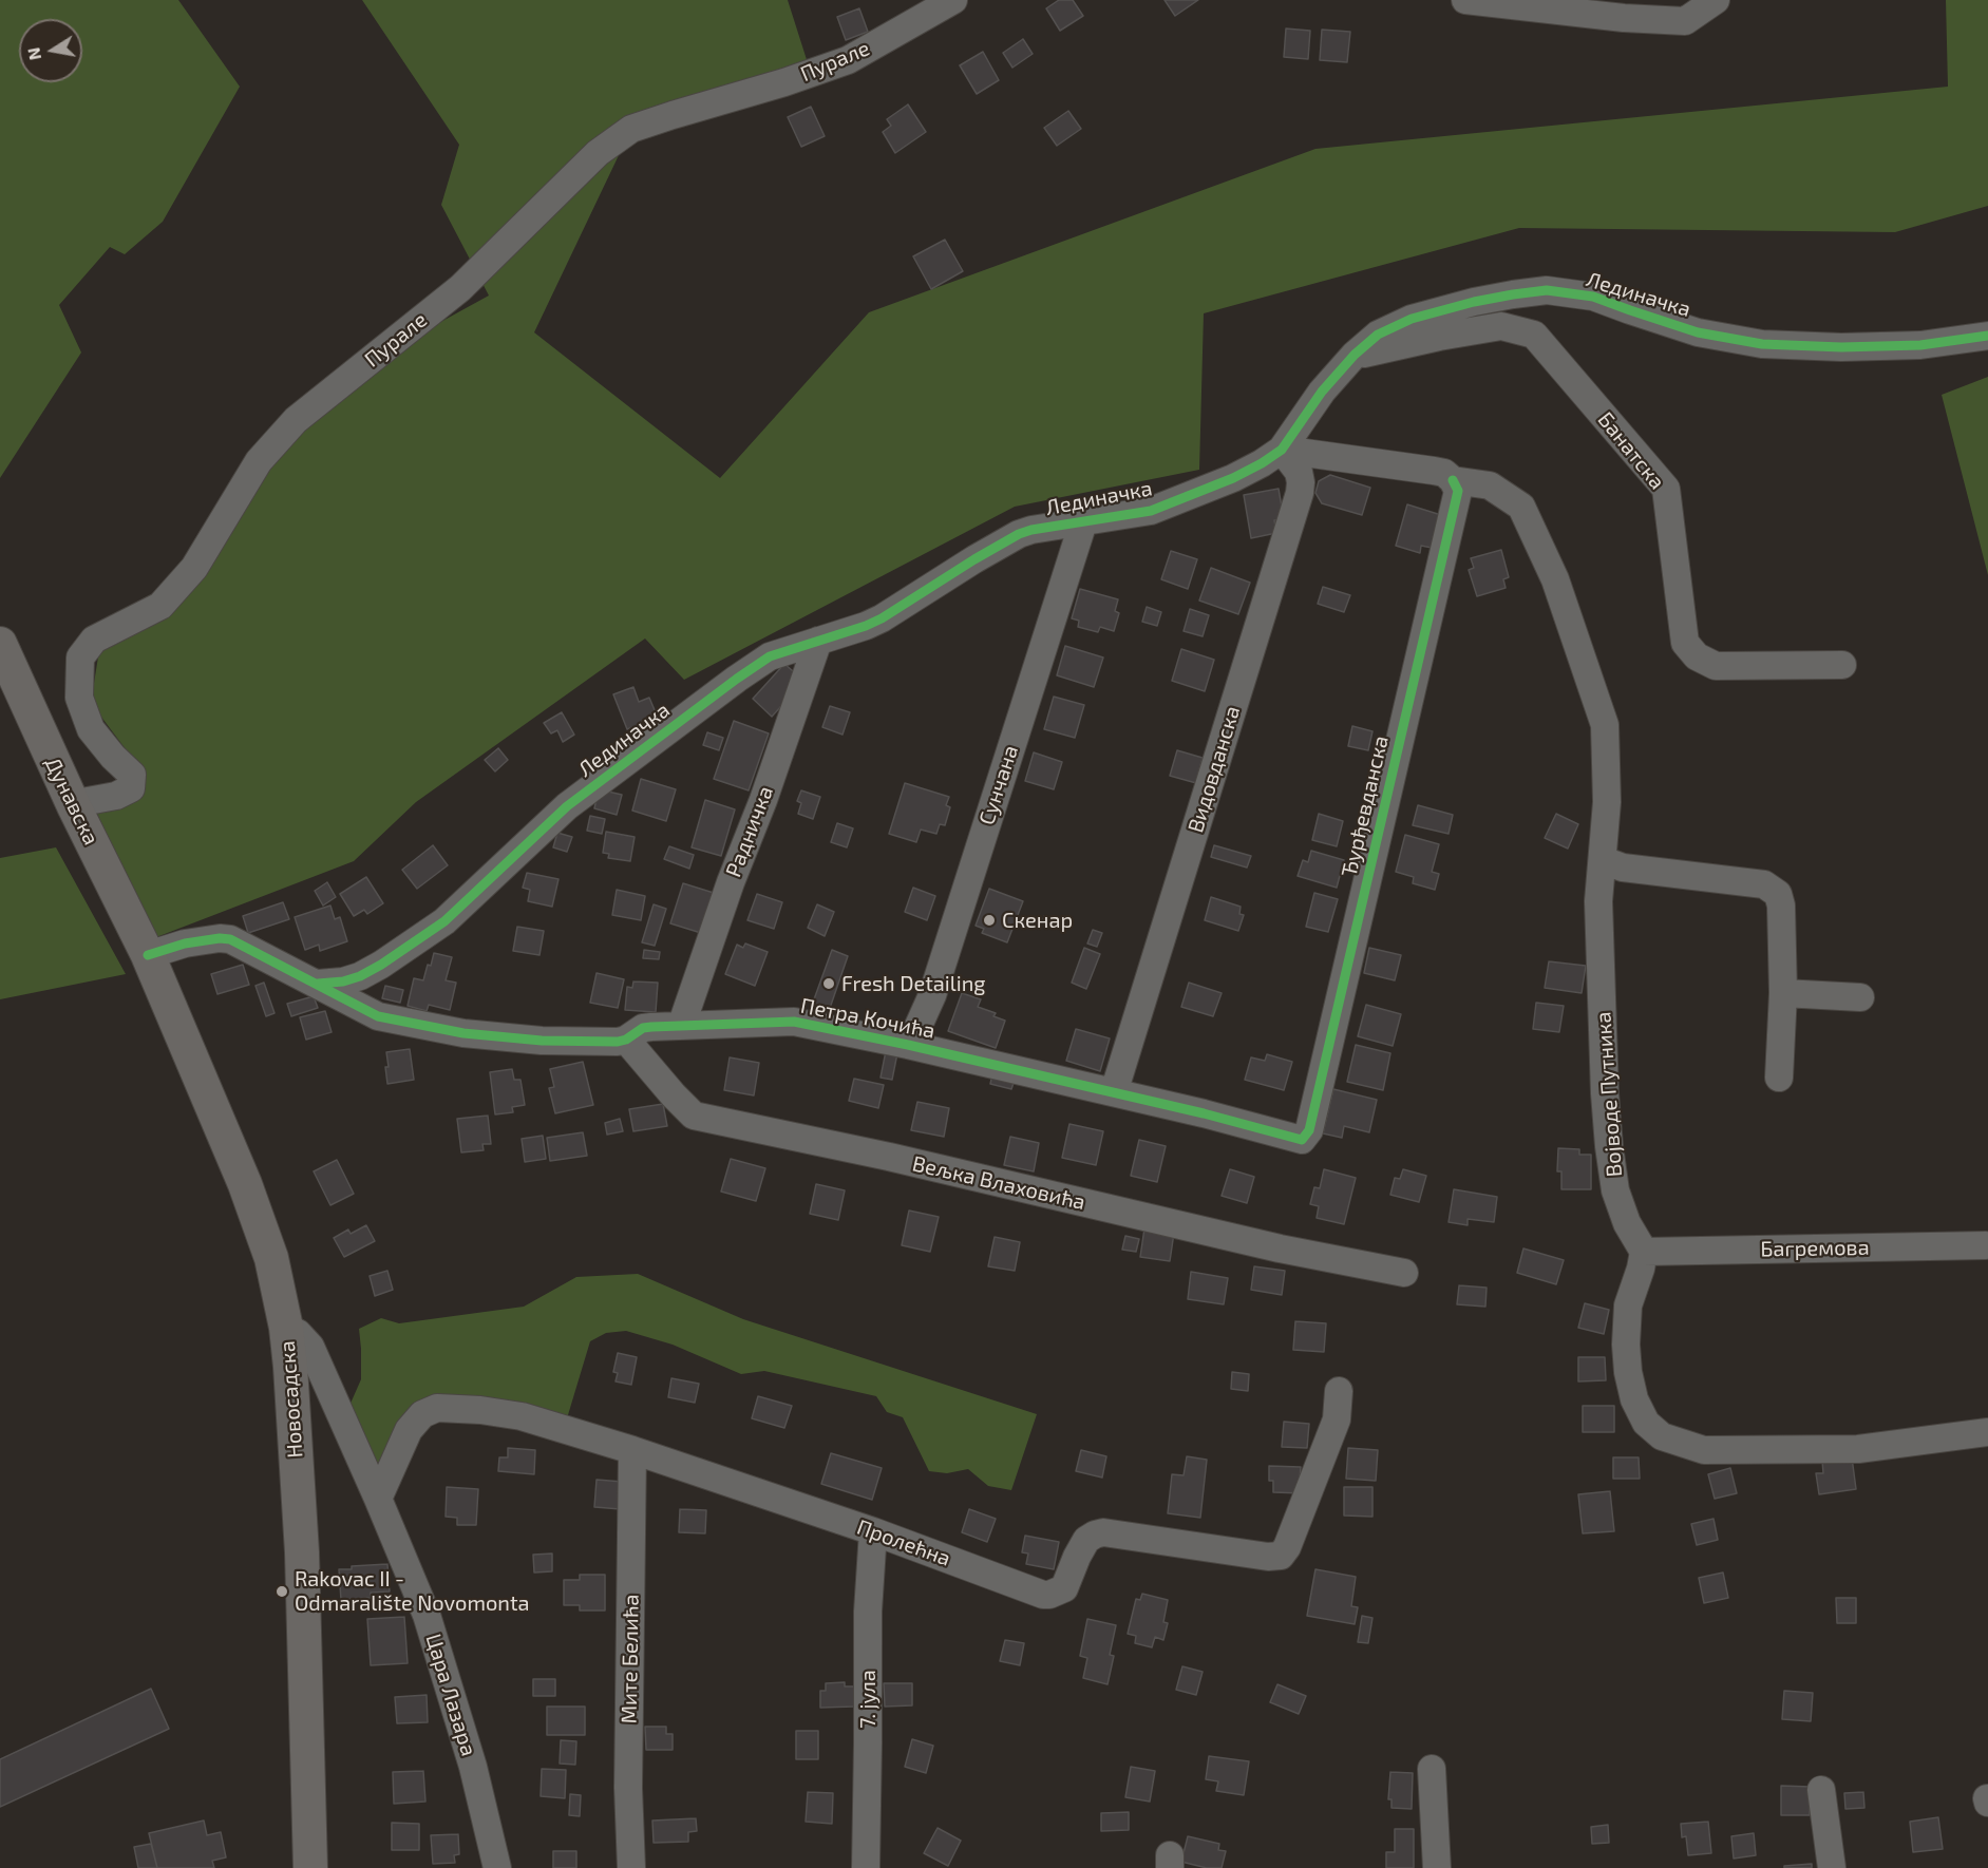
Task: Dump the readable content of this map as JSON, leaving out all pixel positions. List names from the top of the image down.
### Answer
{
  "streets": {
    "main road": ["Дунавска", "Новосадска"],
    "street": [
      "Пурале",
      "Лединачка",
      "Банатска",
      "Видовданска",
      "Сунчана",
      "Ђурђевданска",
      "Радничка",
      "Петра Кочића",
      "Војводе Путника",
      "Вељка Влаховића",
      "Багремова",
      "Пролећна",
      "Мите Белића",
      "Цара Лазара",
      "7. јула"
    ]
  },
  "crossings": [
    ["Пурале", "Дунавска"],
    ["Лединачка", "Банатска"],
    ["Лединачка", "Видовданска"],
    ["Лединачка", "Сунчана"],
    ["Лединачка", "Радничка"],
    ["Лединачка", "Петра Кочића"],
    ["Лединачка", "Војводе Путника"],
    ["Видовданска", "Петра Кочића"],
    ["Видовданска", "Војводе Путника"],
    ["Сунчана", "Петра Кочића"],
    ["Дунавска", "Петра Кочића"],
    ["Дунавска", "Новосадска"],
    ["Ђурђевданска", "Петра Кочића"],
    ["Ђурђевданска", "Војводе Путника"],
    ["Радничка", "Петра Кочића"],
    ["Петра Кочића", "Вељка Влаховића"],
    ["Петра Кочића", "Новосадска"],
    ["Војводе Путника", "Багремова"],
    ["Новосадска", "Цара Лазара"],
    ["Пролећна", "Мите Белића"],
    ["Пролећна", "Цара Лазара"],
    ["Пролећна", "7. јула"]
  ],
  "places": ["Скенар", "Fresh Detailing", "Rakovac II - Odmaralište Novomonta"],
  "north": "left"
}
